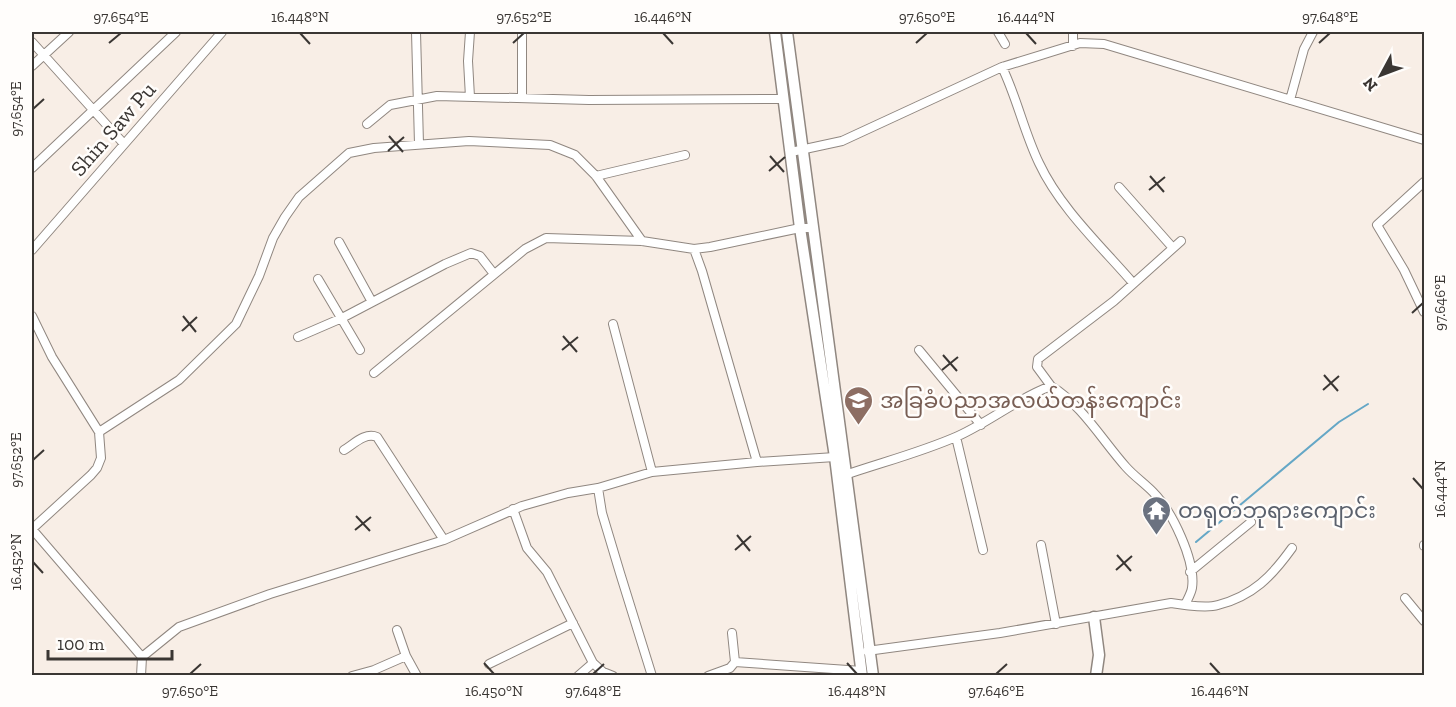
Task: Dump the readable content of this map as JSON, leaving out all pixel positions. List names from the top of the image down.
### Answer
{
  "streets": {
    "street": ["Shin Saw Pu"]
  },
  "places": {
    "school or university": ["အခြခံပညာအလယ်တန်းကျောင်း"],
    "temple": ["တရုတ်ဘုရားကျောင်း"]
  },
  "scale_bar": "100 m",
  "north": "bottom left",
  "coordinates": [
    "97.654°E",
    "16.448°N",
    "97.652°E",
    "16.446°N",
    "97.650°E",
    "16.444°N",
    "97.648°E",
    "97.646°E",
    "16.452°N",
    "16.450°N"
  ]
}
